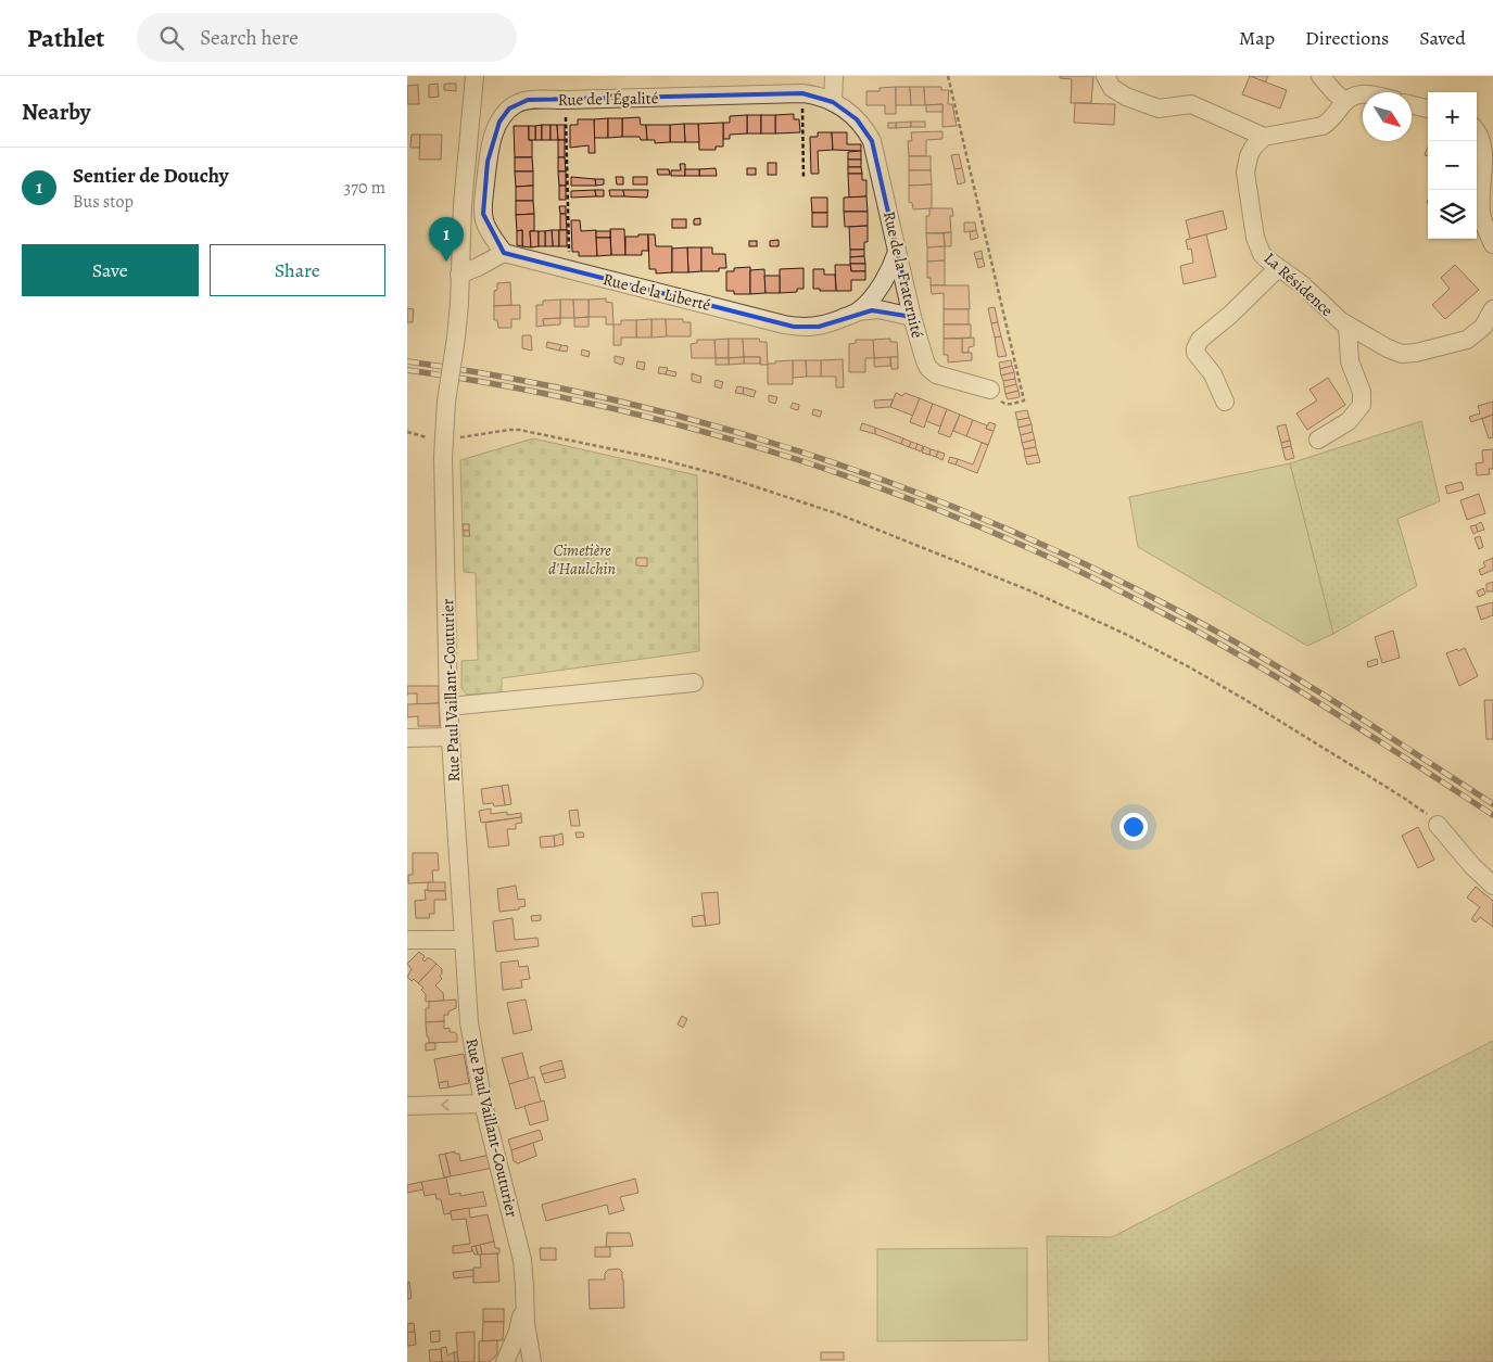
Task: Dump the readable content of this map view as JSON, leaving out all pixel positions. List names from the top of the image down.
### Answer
{
  "streets": {
    "street": [
      "Rue de l'Égalité",
      "Rue de la Fraternité",
      "La Résidence",
      "Rue de la Liberté",
      "Rue Paul Vaillant-Couturier"
    ]
  },
  "crossings": [
    ["Rue de l'Égalité", "Rue de la Fraternité"],
    ["Rue de l'Égalité", "Rue de la Liberté"],
    ["Rue de la Fraternité", "Rue de la Liberté"]
  ],
  "parks": ["Cimetière d'Haulchin"],
  "north": "bottom right",
  "page": {
    "header": "Pathlet",
    "search": "Search here",
    "nav": ["Map", "Directions", "Saved"],
    "heading": "Nearby",
    "map_buttons": ["+", "−"],
    "list": [
      {
        "mark": "1",
        "name": "Sentier de Douchy",
        "note": "Bus stop",
        "value": "370 m"
      }
    ],
    "pins": "1",
    "buttons": ["Save", "Share"]
  }
}
